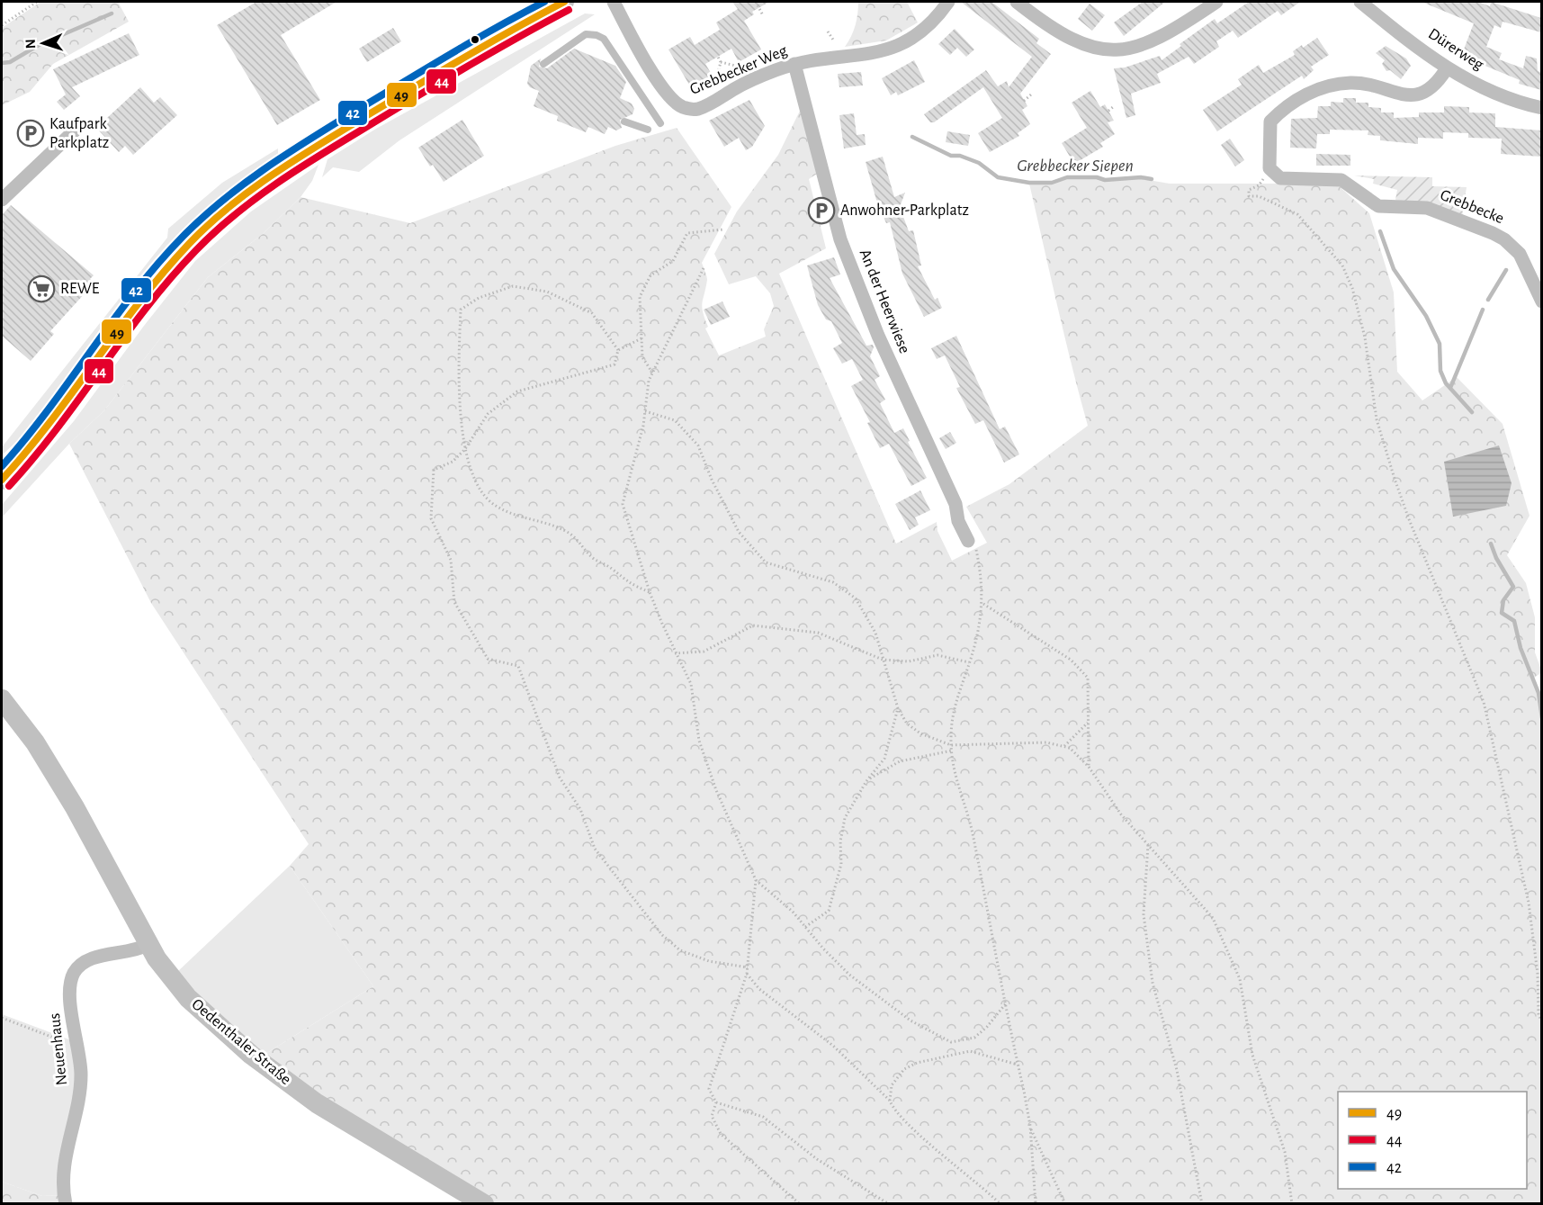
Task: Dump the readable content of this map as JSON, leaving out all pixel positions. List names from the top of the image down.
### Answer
{
  "streets": {
    "main road": ["Oedenthaler Straße"],
    "street": [
      "Dürerweg",
      "Grebbecker Weg",
      "Grebbecke",
      "An der Heerwiese",
      "Neuenhaus"
    ]
  },
  "crossings": [
    ["Dürerweg", "Grebbecke"],
    ["Grebbecker Weg", "An der Heerwiese"],
    ["Oedenthaler Straße", "Neuenhaus"]
  ],
  "water": ["Grebbecker Siepen"],
  "places": {
    "parking": ["Kaufpark Parkplatz", "Anwohner-Parkplatz"],
    "supermarket": ["REWE"]
  },
  "lines": ["transit line 49", "transit line 42", "transit line 44"],
  "legend": ["49", "44", "42"],
  "north": "left"
}
